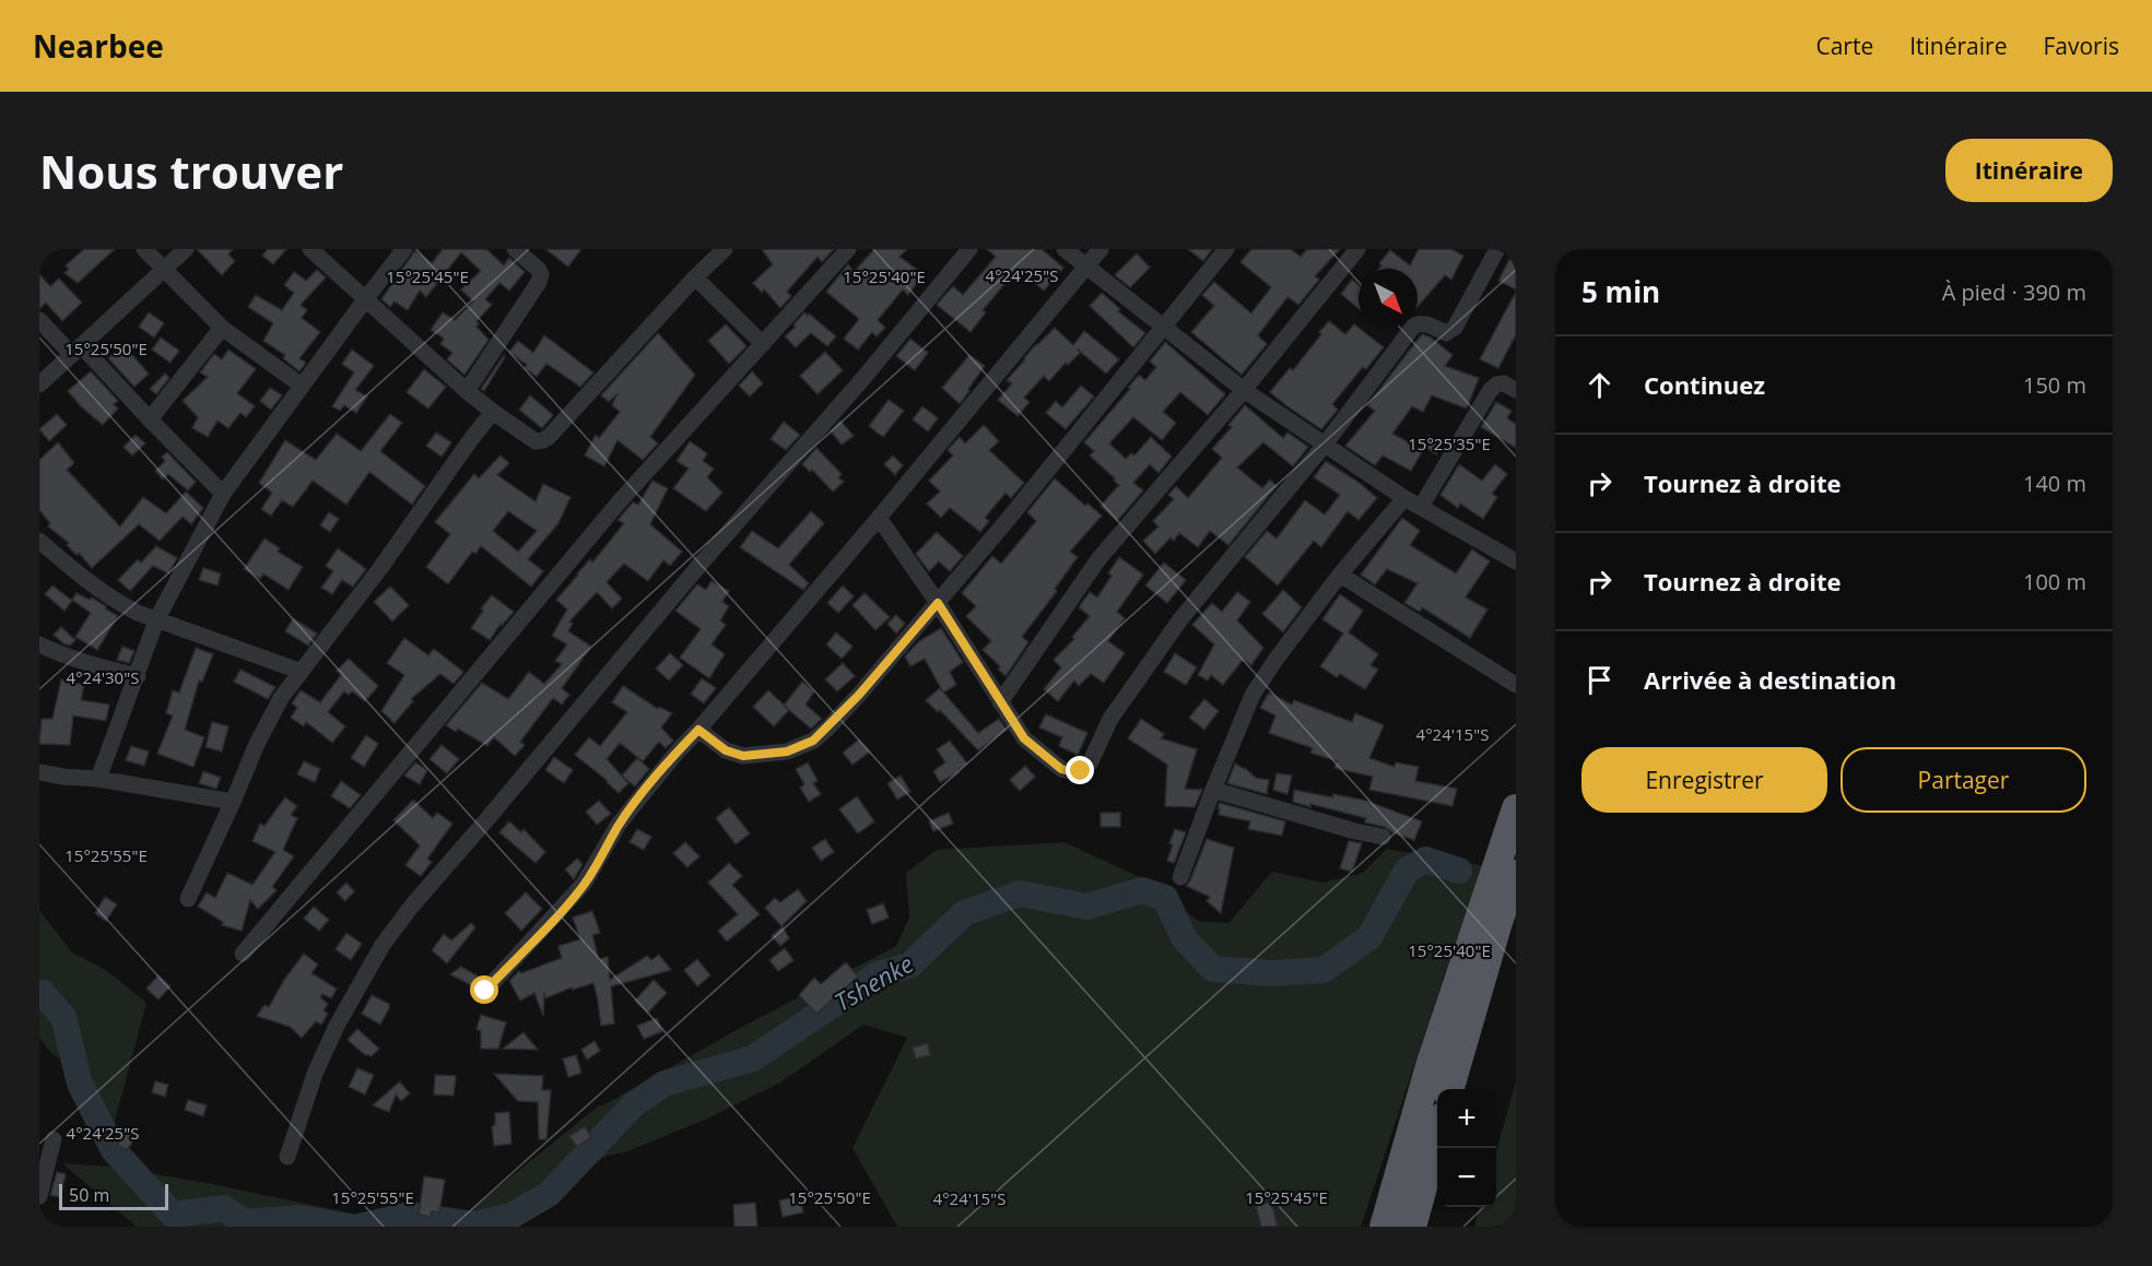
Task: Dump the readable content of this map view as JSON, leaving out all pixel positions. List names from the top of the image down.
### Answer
{
  "water": ["Tshenke"],
  "scale_bar": "50 m",
  "north": "bottom right",
  "page": {
    "header": "Nearbee",
    "nav": ["Carte", "Itinéraire", "Favoris"],
    "buttons": [
      "Itinéraire",
      ["Enregistrer", "Partager"]
    ],
    "title": "Nous trouver",
    "heading": ["5 min", "À pied · 390 m"],
    "list": [
      ["Continuez", "150 m"],
      ["Tournez à droite", "140 m"],
      ["Tournez à droite", "100 m"],
      "Arrivée à destination"
    ],
    "map_buttons": ["+", "−"],
    "scale": "50 m"
  },
  "coordinates": [
    "4°24'25\"S",
    "15°25'45\"E",
    "15°25'40\"E",
    "15°25'50\"E",
    "15°25'35\"E",
    "4°24'30\"S",
    "4°24'15\"S",
    "15°25'55\"E"
  ]
}
